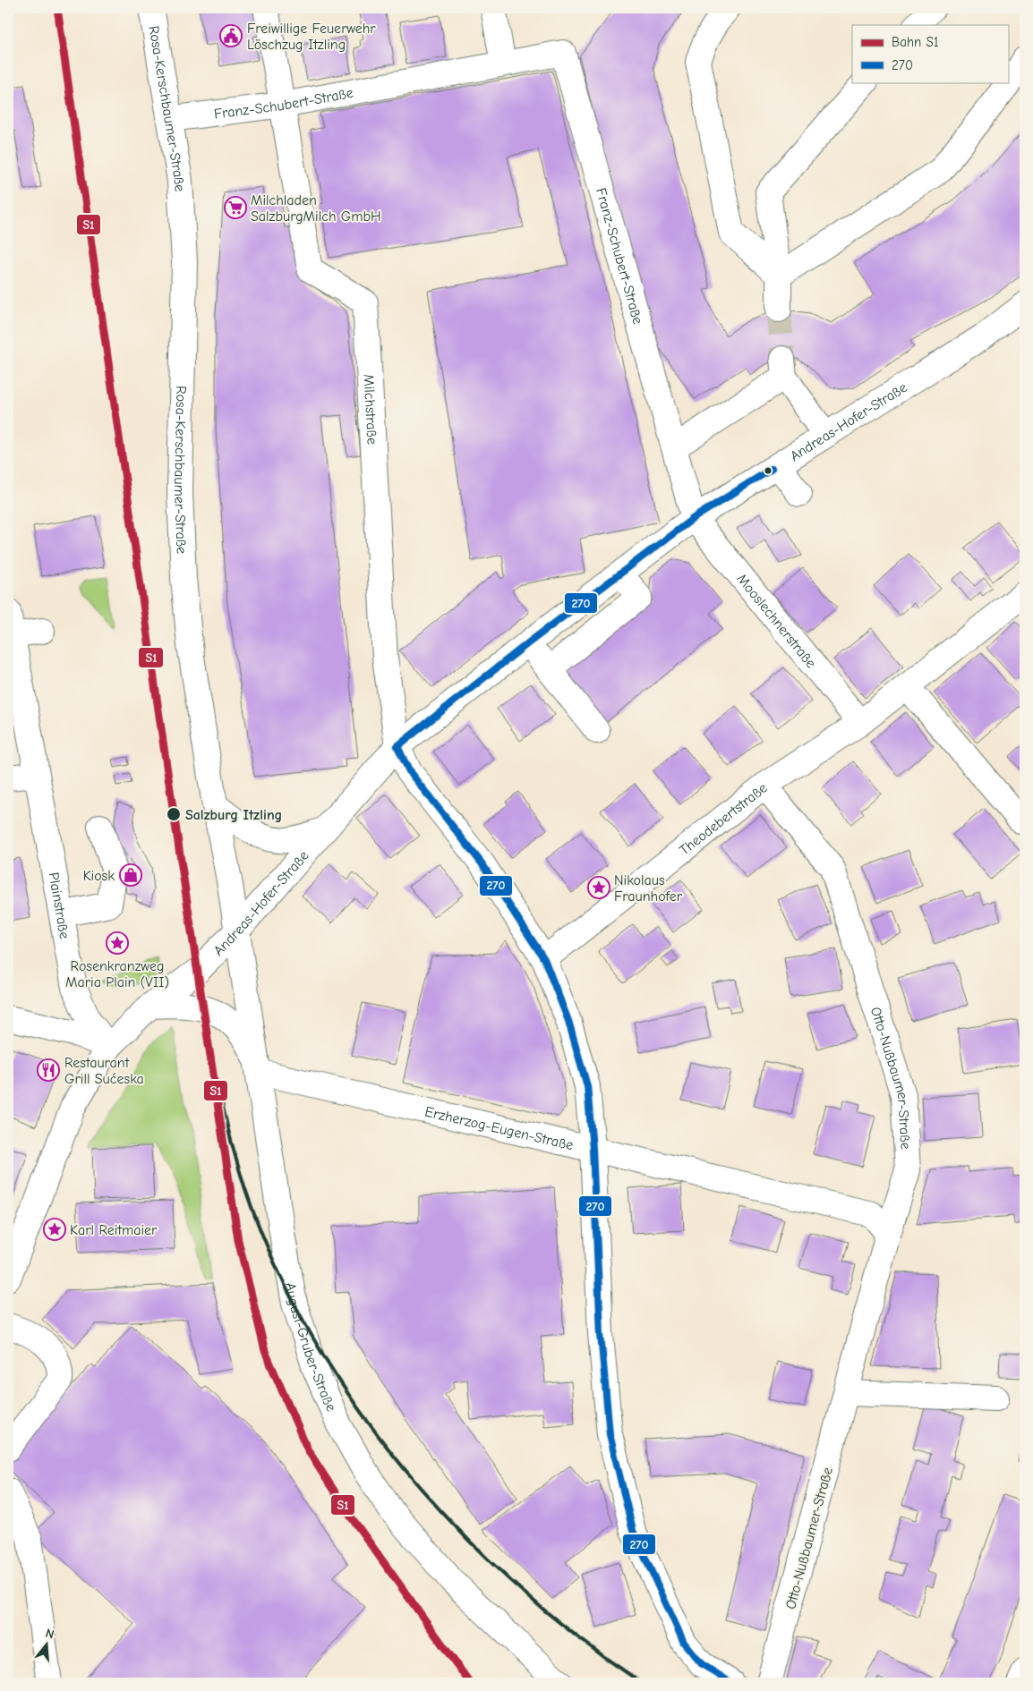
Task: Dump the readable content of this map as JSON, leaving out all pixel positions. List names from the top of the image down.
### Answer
{
  "streets": {
    "street": [
      "Franz-Schubert-Straße",
      "Rosa-Kerschbaumer-Straße",
      "Milchstraße",
      "Andreas-Hofer-Straße",
      "Mooslechnerstraße",
      "Theodebertstraße",
      "Plainstraße",
      "Otto-Nußbaumer-Straße",
      "Erzherzog-Eugen-Straße",
      "August-Gruber-Straße"
    ]
  },
  "crossings": [
    ["Franz-Schubert-Straße", "Rosa-Kerschbaumer-Straße"],
    ["Franz-Schubert-Straße", "Milchstraße"],
    ["Franz-Schubert-Straße", "Andreas-Hofer-Straße"],
    ["Franz-Schubert-Straße", "Mooslechnerstraße"],
    ["Rosa-Kerschbaumer-Straße", "Andreas-Hofer-Straße"],
    ["Rosa-Kerschbaumer-Straße", "August-Gruber-Straße"],
    ["Milchstraße", "Andreas-Hofer-Straße"],
    ["Andreas-Hofer-Straße", "Mooslechnerstraße"],
    ["Andreas-Hofer-Straße", "Plainstraße"],
    ["Andreas-Hofer-Straße", "August-Gruber-Straße"],
    ["Mooslechnerstraße", "Theodebertstraße"],
    ["Theodebertstraße", "Otto-Nußbaumer-Straße"],
    ["Otto-Nußbaumer-Straße", "Erzherzog-Eugen-Straße"],
    ["Erzherzog-Eugen-Straße", "August-Gruber-Straße"]
  ],
  "places": {
    "public building": ["Freiwillige Feuerwehr Löschzug Itzling"],
    "supermarket": ["Milchladen SalzburgMilch GmbH"],
    "other": ["Salzburg Itzling"],
    "shop": ["Kiosk"],
    "place": ["Nikolaus Fraunhofer", "Rosenkranzweg Maria Plain (VII)", "Karl Reitmaier"],
    "restaurant": ["Restaurant Grill Sućeska"]
  },
  "lines": ["rail line S1", "transit line 270"],
  "legend": ["Bahn S1", "270"],
  "north": "top"
}
